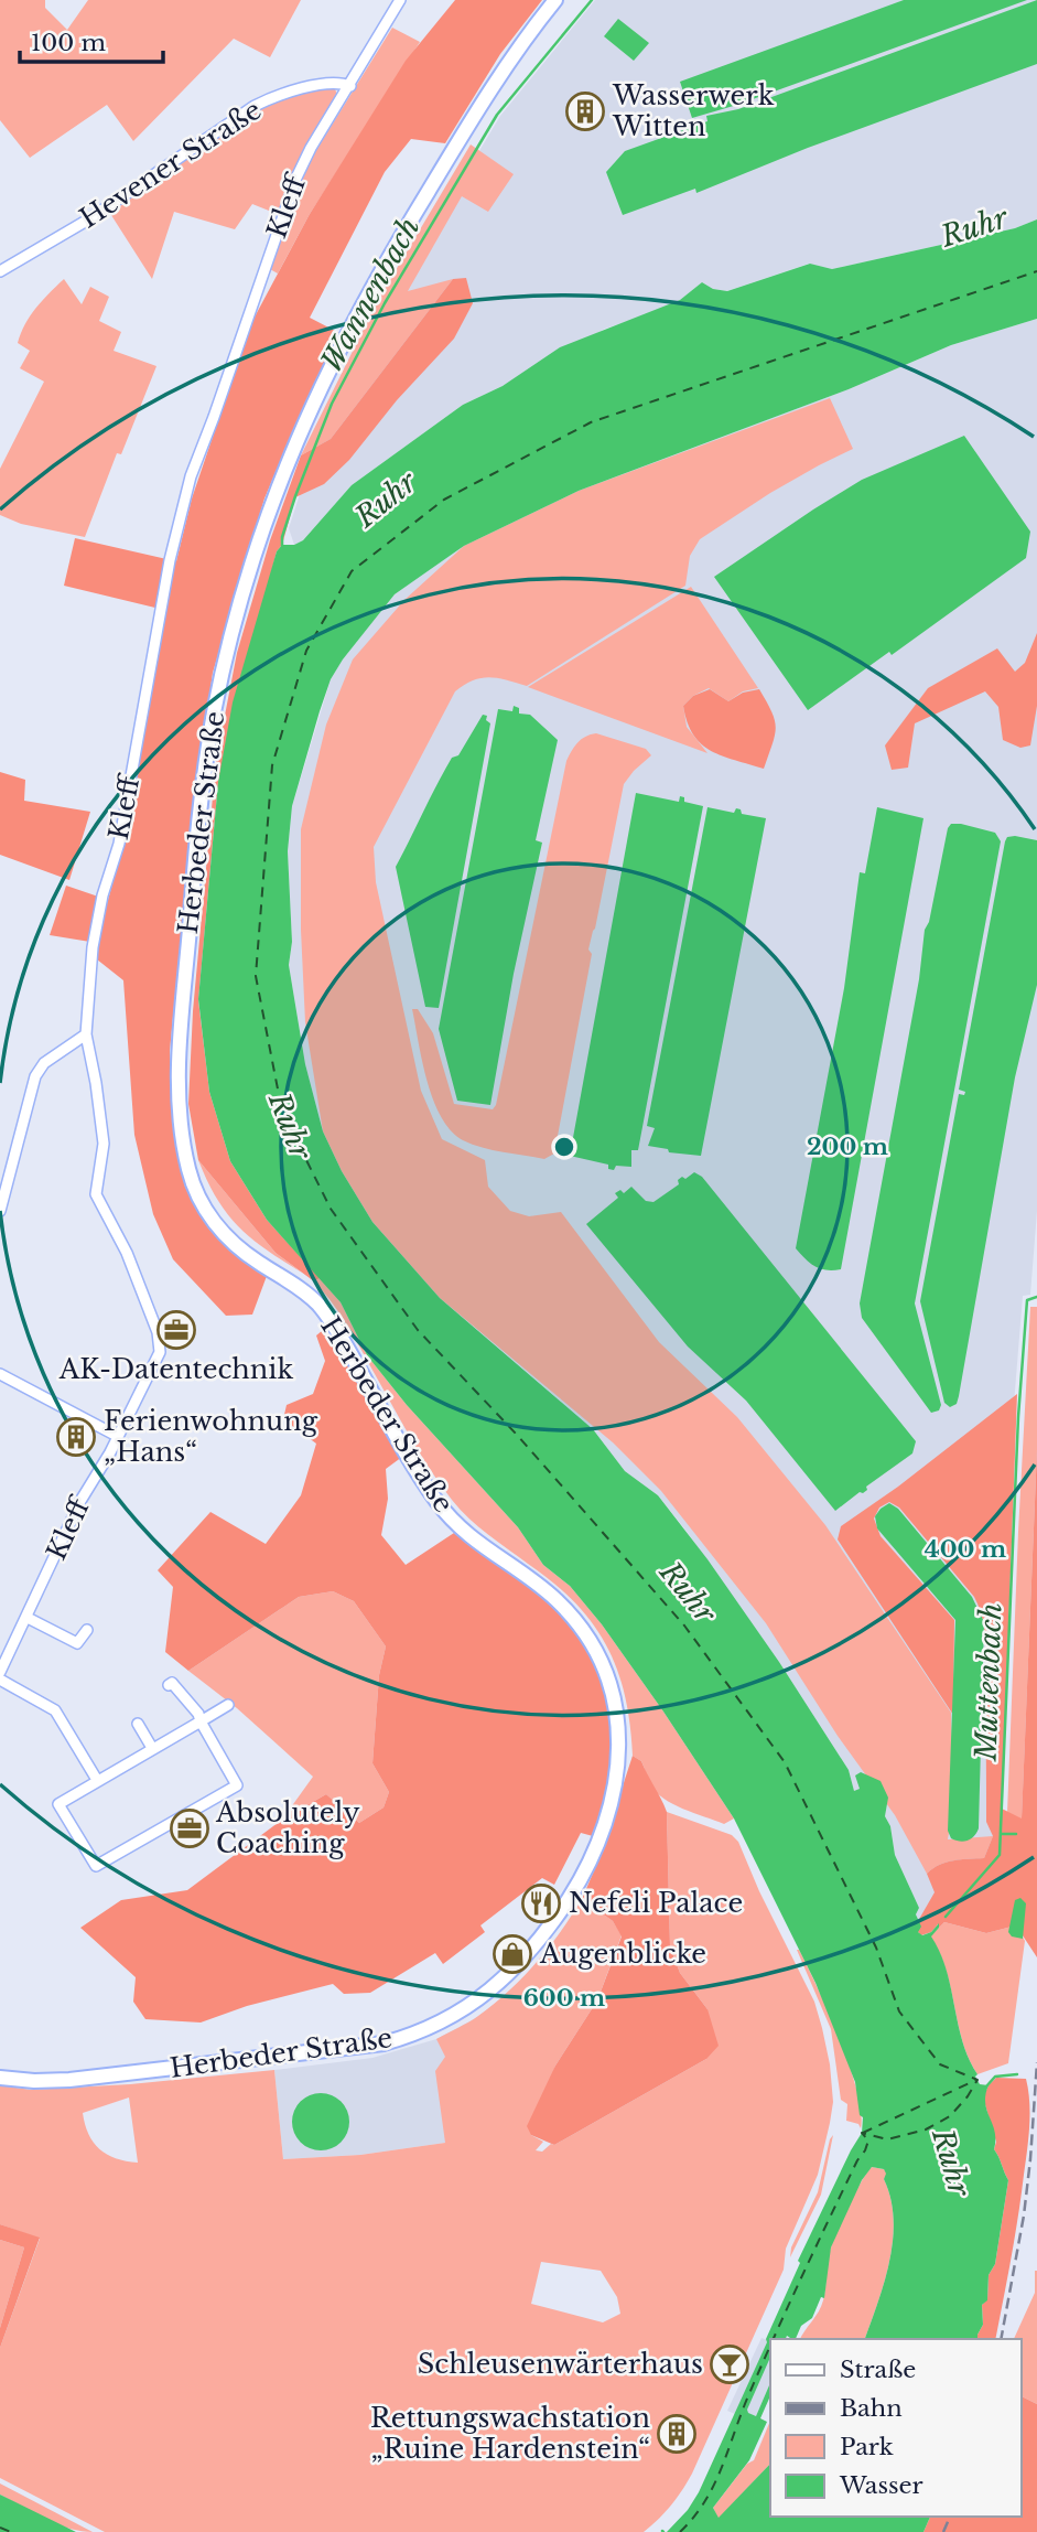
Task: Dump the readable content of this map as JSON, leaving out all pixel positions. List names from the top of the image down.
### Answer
{
  "streets": {
    "main road": ["Herbeder Straße"],
    "street": ["Hevener Straße", "Kleff"]
  },
  "crossings": [
    ["Hevener Straße", "Kleff"]
  ],
  "water": ["Ruhr", "Wannenbach", "Muttenbach"],
  "places": {
    "building": ["Wasserwerk Witten", "Ferienwohnung „Hans“", "Rettungswachstation „Ruine Hardenstein“"],
    "office": ["AK-Datentechnik", "Absolutely Coaching"],
    "restaurant": ["Nefeli Palace"],
    "shop": ["Augenblicke"],
    "bar": ["Schleusenwärterhaus"]
  },
  "legend": [
    "Straße",
    "Bahn",
    "Park",
    "Wasser"
  ],
  "scale_bar": "100 m",
  "rings": ["200 m", "400 m", "600 m"]
}
